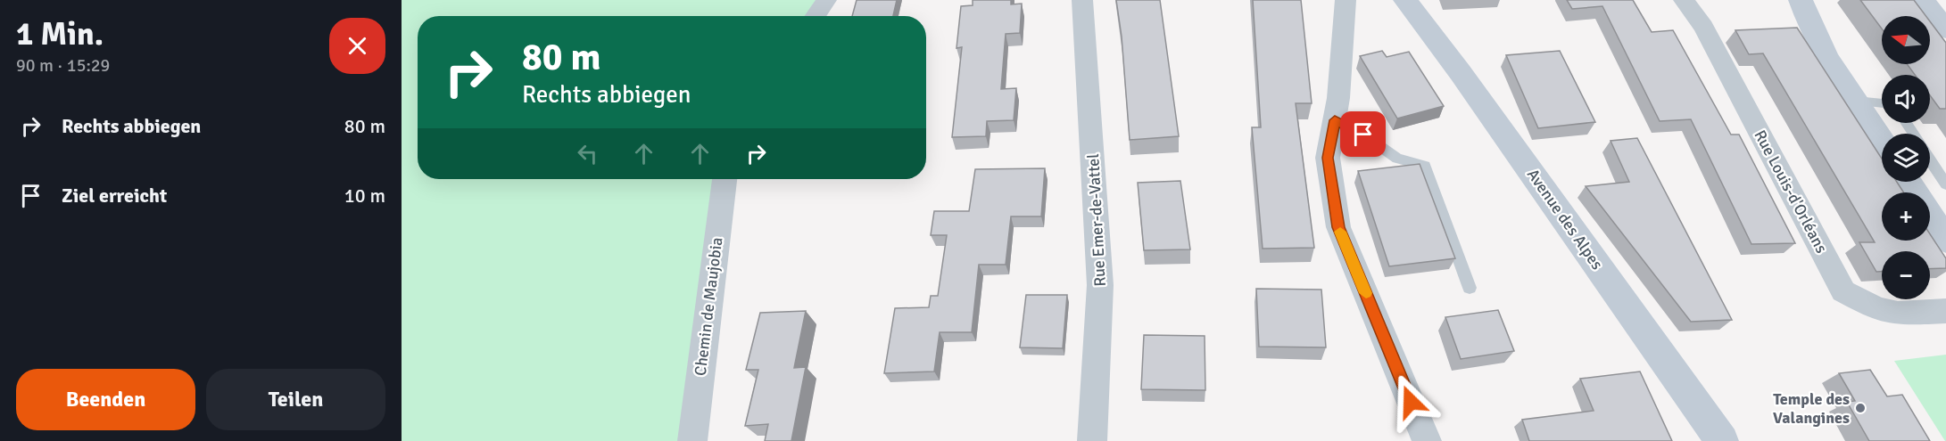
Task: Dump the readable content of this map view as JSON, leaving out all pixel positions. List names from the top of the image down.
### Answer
{
  "streets": {
    "main road": ["Avenue des Alpes"],
    "street": ["Rue Louis-d'Orléans", "Rue Emer-de-Vattel", "Chemin de Maujobia"]
  },
  "places": ["Temple des Valangines"],
  "north": "left",
  "page": {
    "heading": ["1 Min.", "90 m · 15:29"],
    "map_buttons": ["+", "−"],
    "turn": ["80 m", "Rechts abbiegen"],
    "list": [
      {
        "name": "Rechts abbiegen",
        "value": "80 m"
      },
      {
        "name": "Ziel erreicht",
        "value": "10 m"
      }
    ],
    "buttons": ["Beenden", "Teilen"]
  }
}
